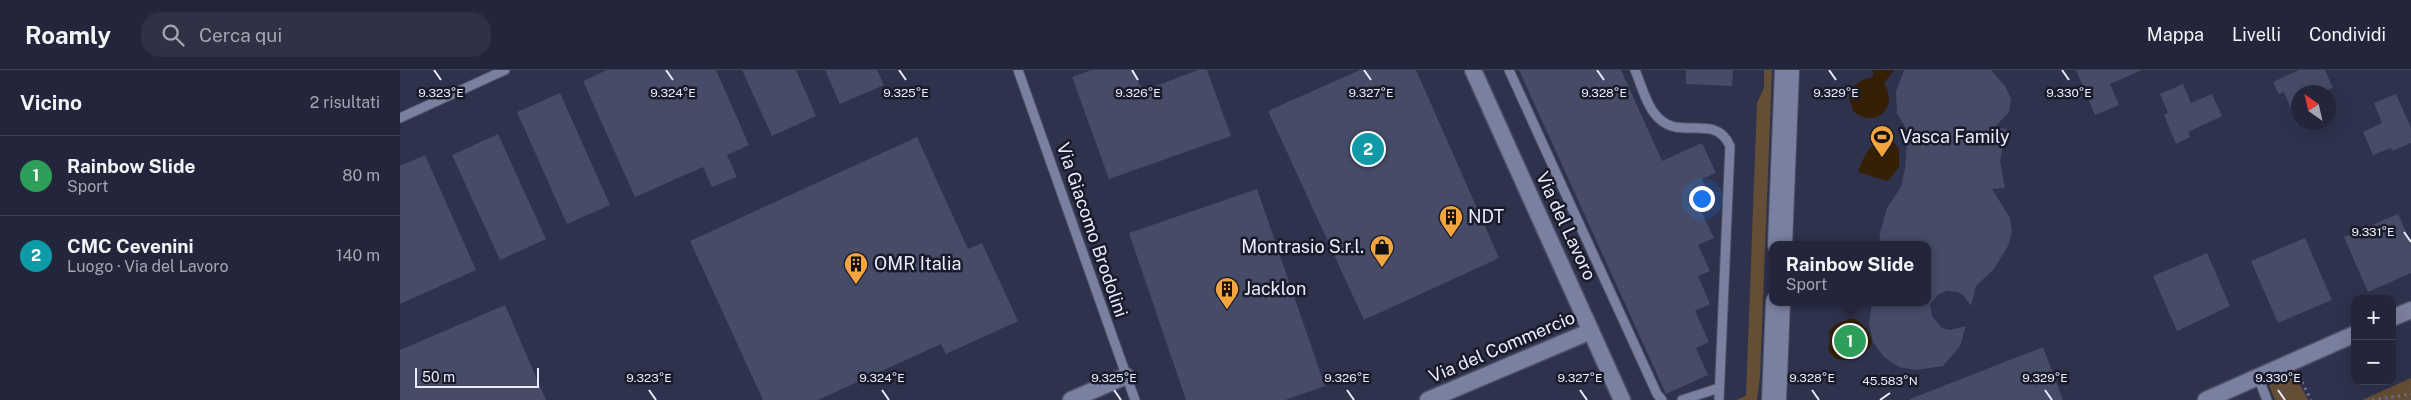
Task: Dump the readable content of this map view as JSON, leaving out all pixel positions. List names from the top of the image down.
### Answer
{
  "streets": {
    "street": ["Via del Lavoro", "Via del Commercio"],
    "lane": ["Via Giacomo Brodolini"]
  },
  "crossings": [
    ["Via del Lavoro", "Via del Commercio"]
  ],
  "places": {
    "sports": ["Vasca Family"],
    "building": ["NDT", "OMR Italia", "Jacklon"],
    "shop": ["Montrasio S.r.l."]
  },
  "scale_bar": "50 m",
  "north": "top left",
  "page": {
    "header": "Roamly",
    "search": "Cerca qui",
    "nav": ["Mappa", "Livelli", "Condividi"],
    "heading": ["Vicino", "2 risultati"],
    "pins": ["2", "1"],
    "list": [
      {
        "mark": "1",
        "name": "Rainbow Slide",
        "note": "Sport",
        "value": "80 m"
      },
      {
        "mark": "2",
        "name": "CMC Cevenini",
        "note": "Luogo · Via del Lavoro",
        "value": "140 m"
      }
    ],
    "popup": ["Rainbow Slide", "Sport"],
    "map_buttons": ["+", "−"],
    "scale": "50 m"
  },
  "coordinates": [
    "9.323°E",
    "9.324°E",
    "9.325°E",
    "9.326°E",
    "9.327°E",
    "9.328°E",
    "9.329°E",
    "9.330°E",
    "9.331°E",
    "45.583°N"
  ]
}
